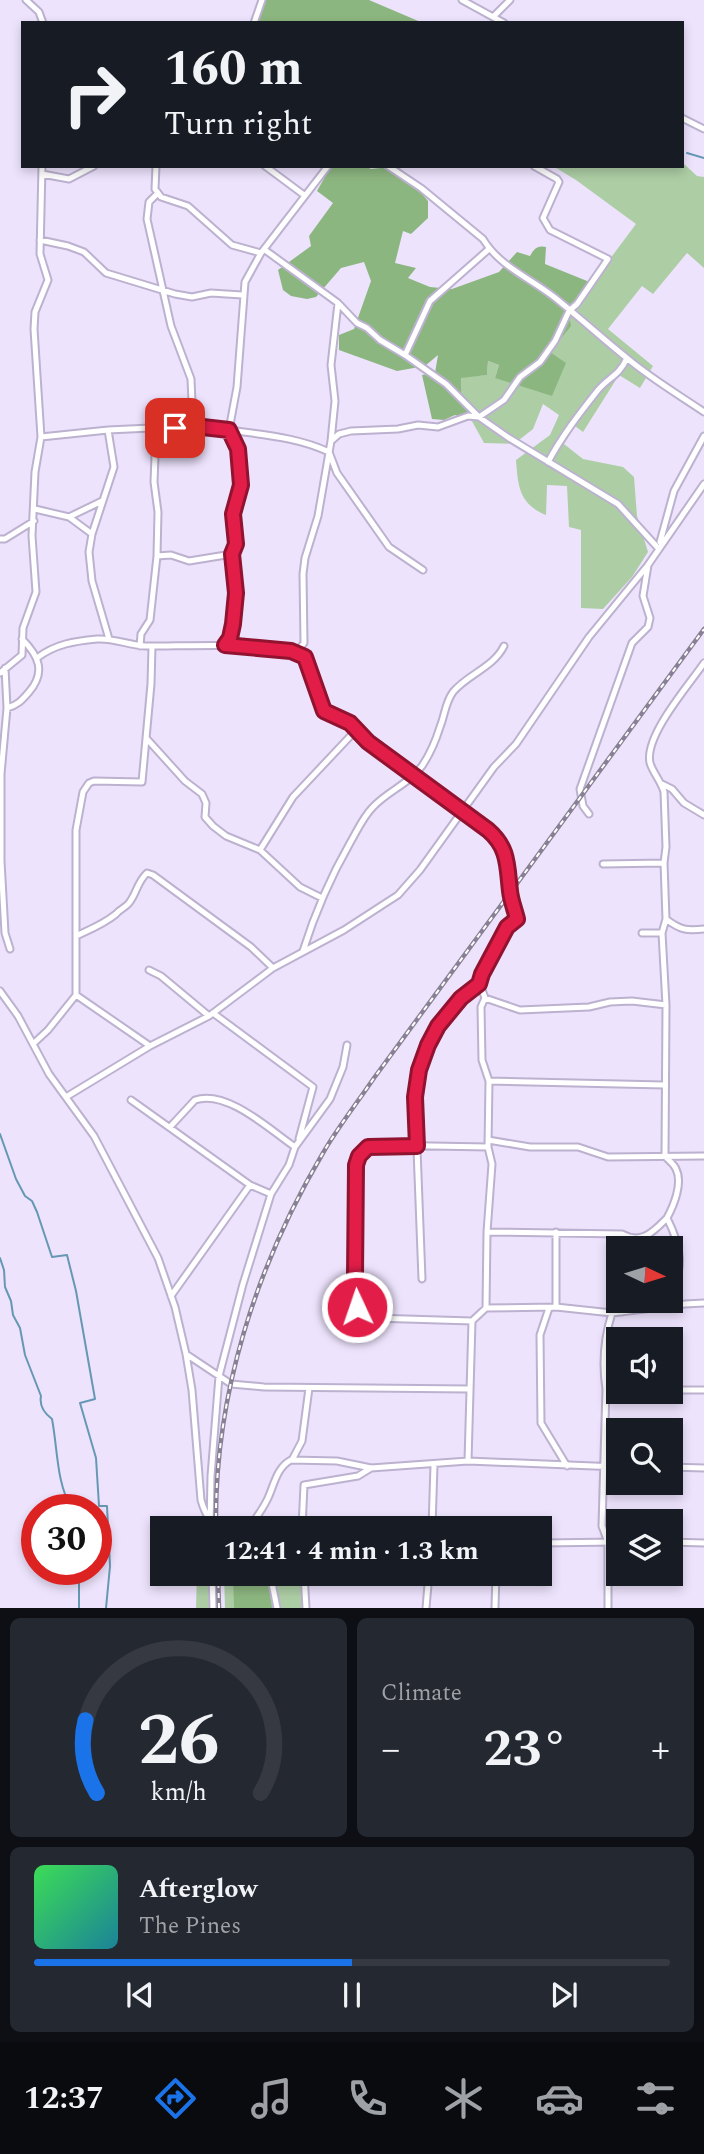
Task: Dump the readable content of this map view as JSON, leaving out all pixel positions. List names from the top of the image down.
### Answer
{
  "north": "right",
  "page": {
    "turn": ["160 m", "Turn right"],
    "limit": "30",
    "trip": "12:41 · 4 min · 1.3 km",
    "tile": "Climate",
    "heat": ["−", "23°", "+"],
    "song": ["Afterglow", "The Pines"],
    "tabs": "12:37",
    "gauge": ["26", "km/h"]
  }
}
